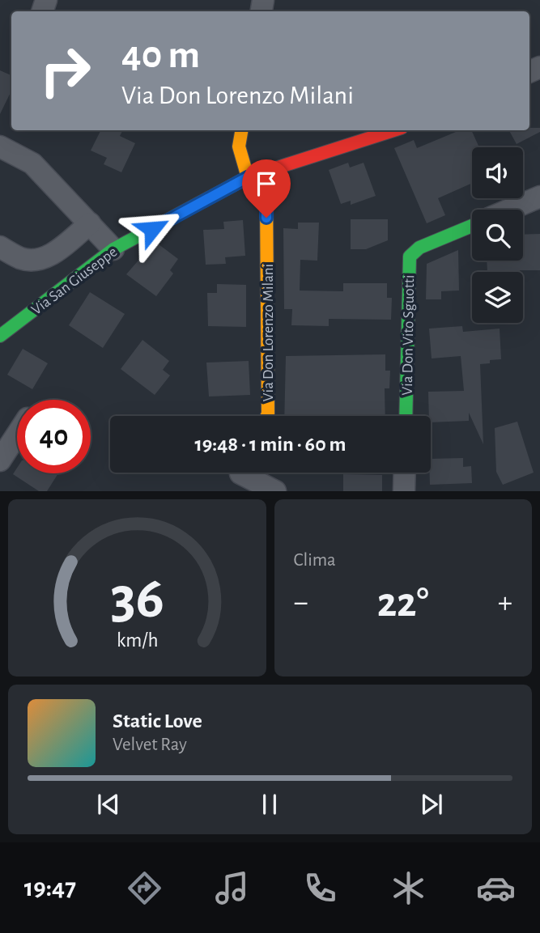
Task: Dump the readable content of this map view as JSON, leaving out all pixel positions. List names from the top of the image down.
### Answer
{
  "streets": {
    "street": ["Via San Giuseppe", "Via Don Lorenzo Milani", "Via Don Vito Sguotti"]
  },
  "crossings": [
    ["Via San Giuseppe", "Via Don Lorenzo Milani"]
  ],
  "page": {
    "turn": ["40 m", "Via Don Lorenzo Milani"],
    "limit": "40",
    "trip": "19:48 · 1 min · 60 m",
    "tile": "Clima",
    "heat": ["−", "22°", "+"],
    "song": ["Static Love", "Velvet Ray"],
    "tabs": "19:47",
    "gauge": ["36", "km/h"]
  }
}
